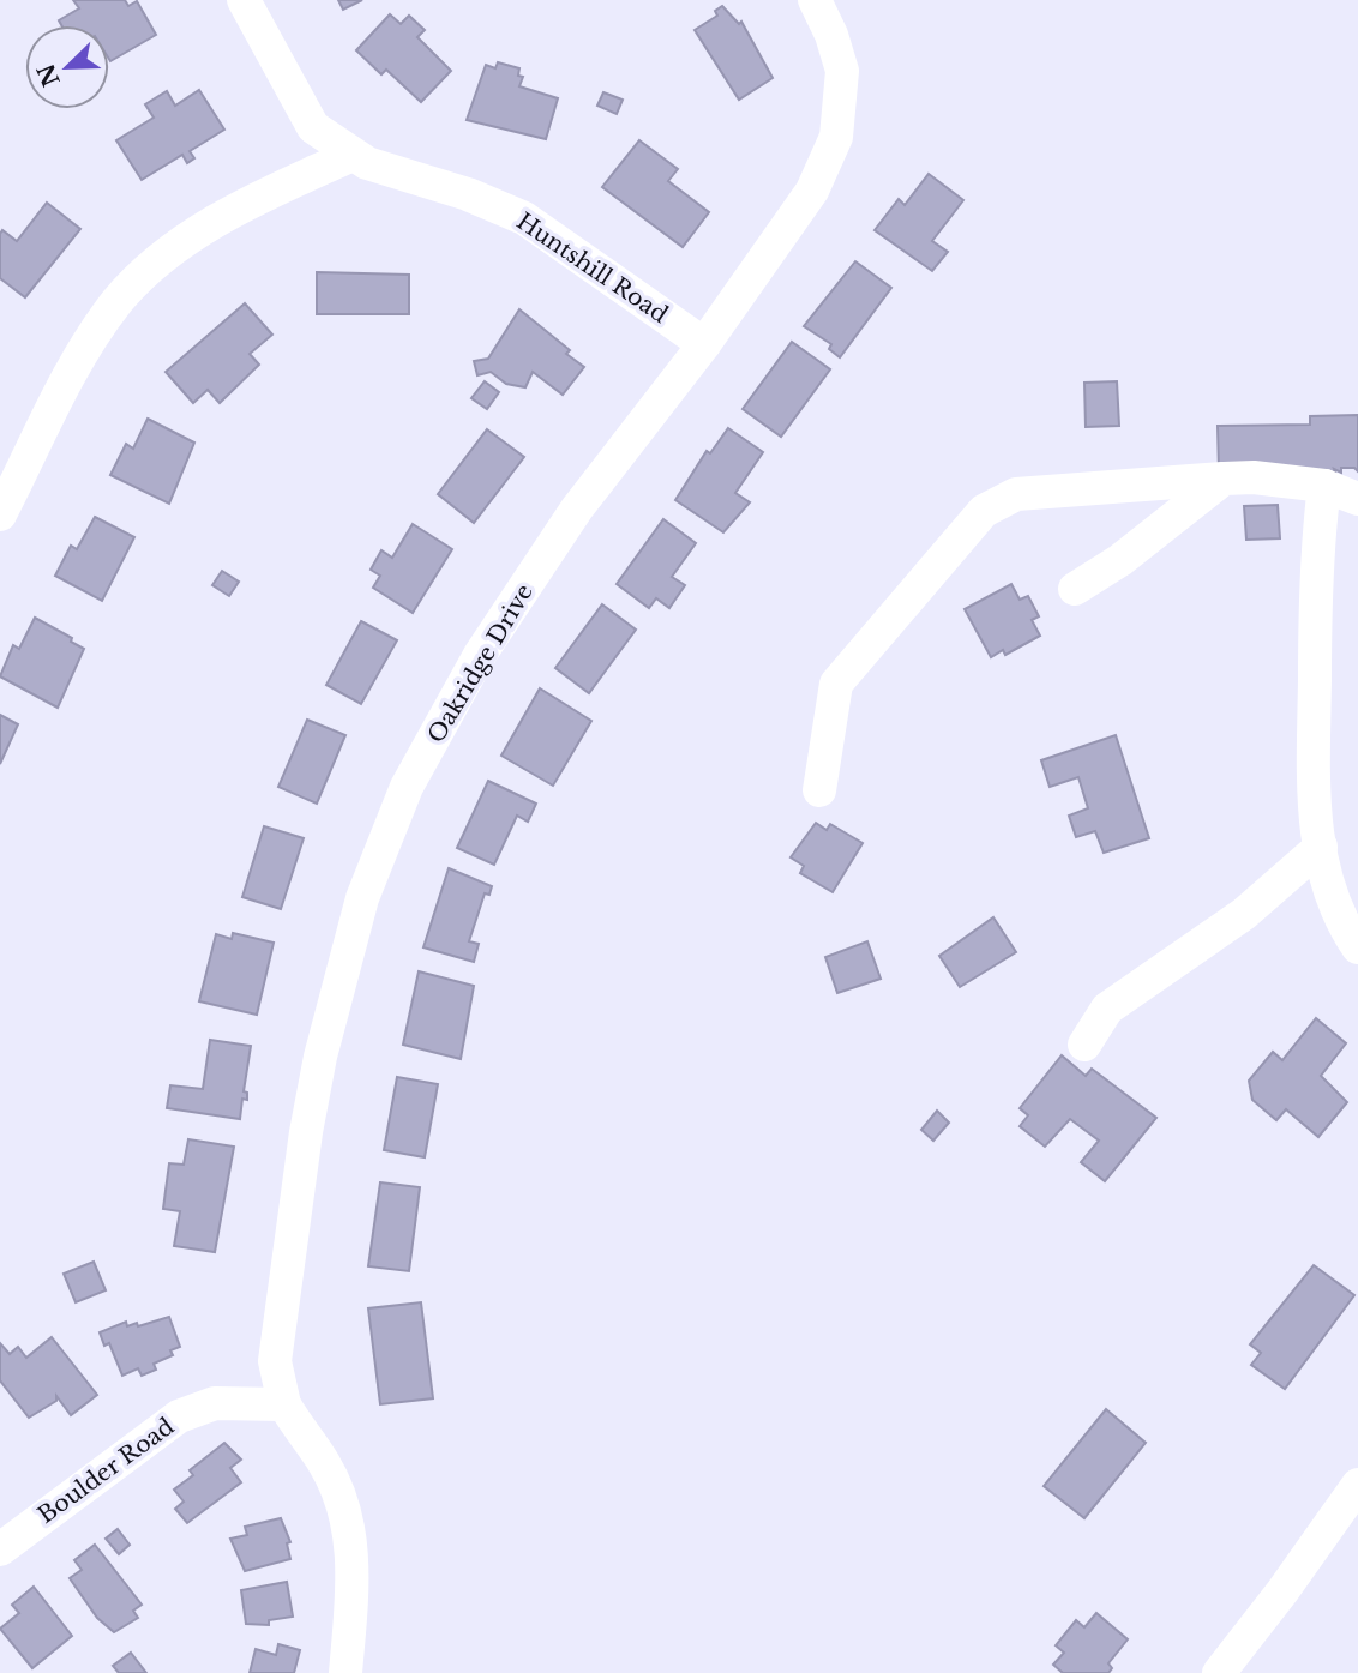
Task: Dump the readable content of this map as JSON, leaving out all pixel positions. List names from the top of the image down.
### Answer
{
  "streets": {
    "street": ["Huntshill Road", "Oakridge Drive", "Boulder Road"]
  },
  "crossings": [
    ["Huntshill Road", "Oakridge Drive"],
    ["Oakridge Drive", "Boulder Road"]
  ],
  "north": "bottom left"
}
